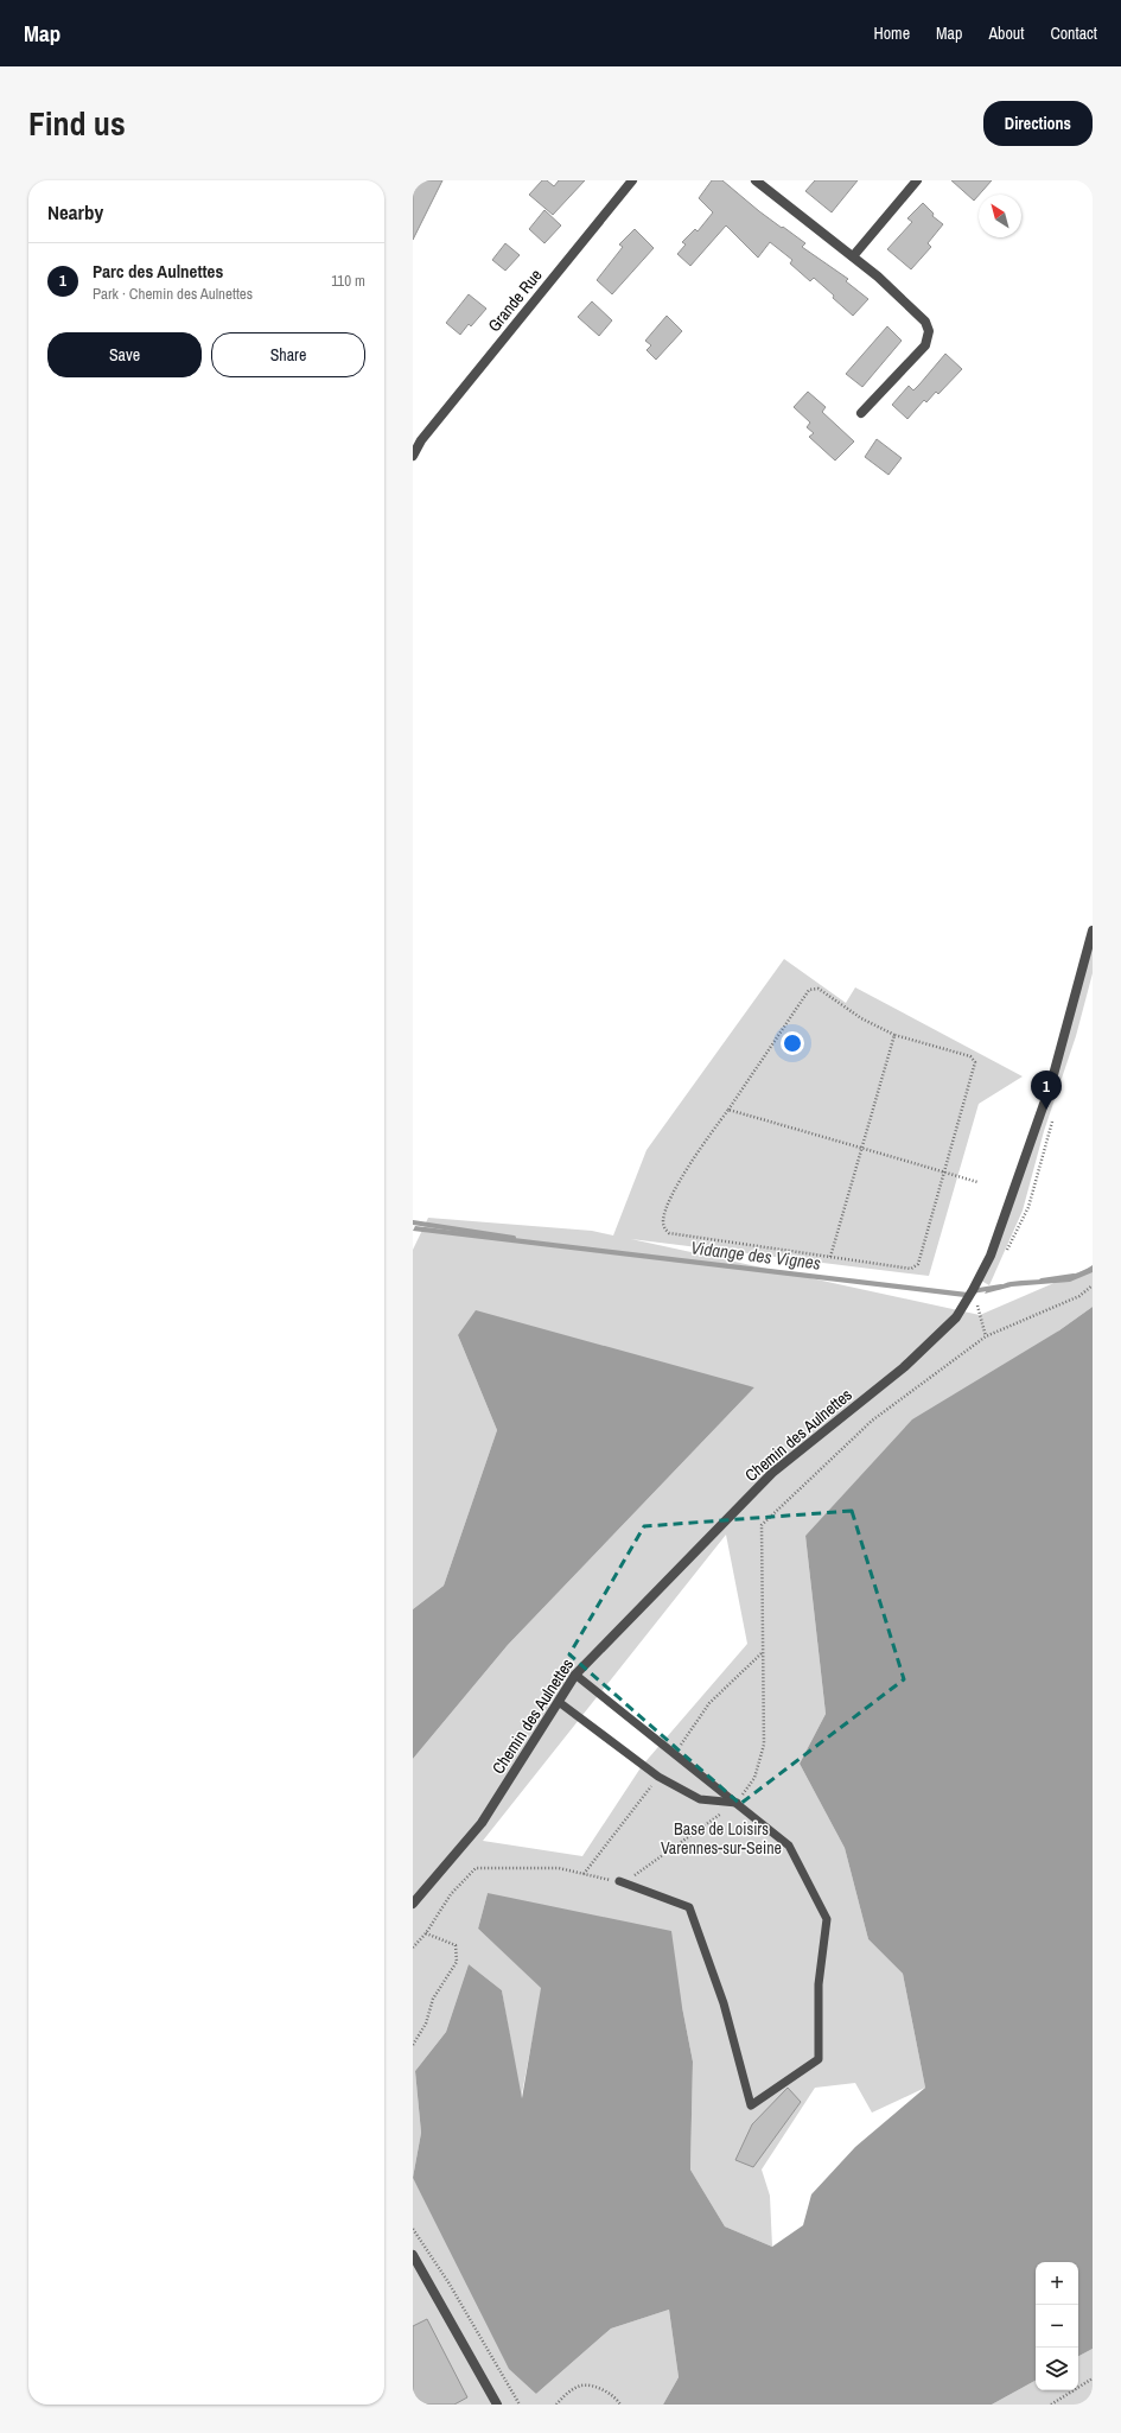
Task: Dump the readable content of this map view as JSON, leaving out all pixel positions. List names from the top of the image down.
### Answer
{
  "streets": {
    "street": ["Grande Rue", "Chemin des Aulnettes"]
  },
  "water": ["Vidange des Vignes"],
  "parks": ["Base de Loisirs Varennes-sur-Seine"],
  "north": "top left",
  "page": {
    "header": "Map",
    "nav": [
      "Home",
      "Map",
      "About",
      "Contact"
    ],
    "title": "Find us",
    "buttons": [
      "Directions",
      ["Save", "Share"]
    ],
    "heading": "Nearby",
    "list": [
      {
        "mark": "1",
        "name": "Parc des Aulnettes",
        "note": "Park · Chemin des Aulnettes",
        "value": "110 m"
      }
    ],
    "pins": "1",
    "map_buttons": ["+", "−"]
  }
}
